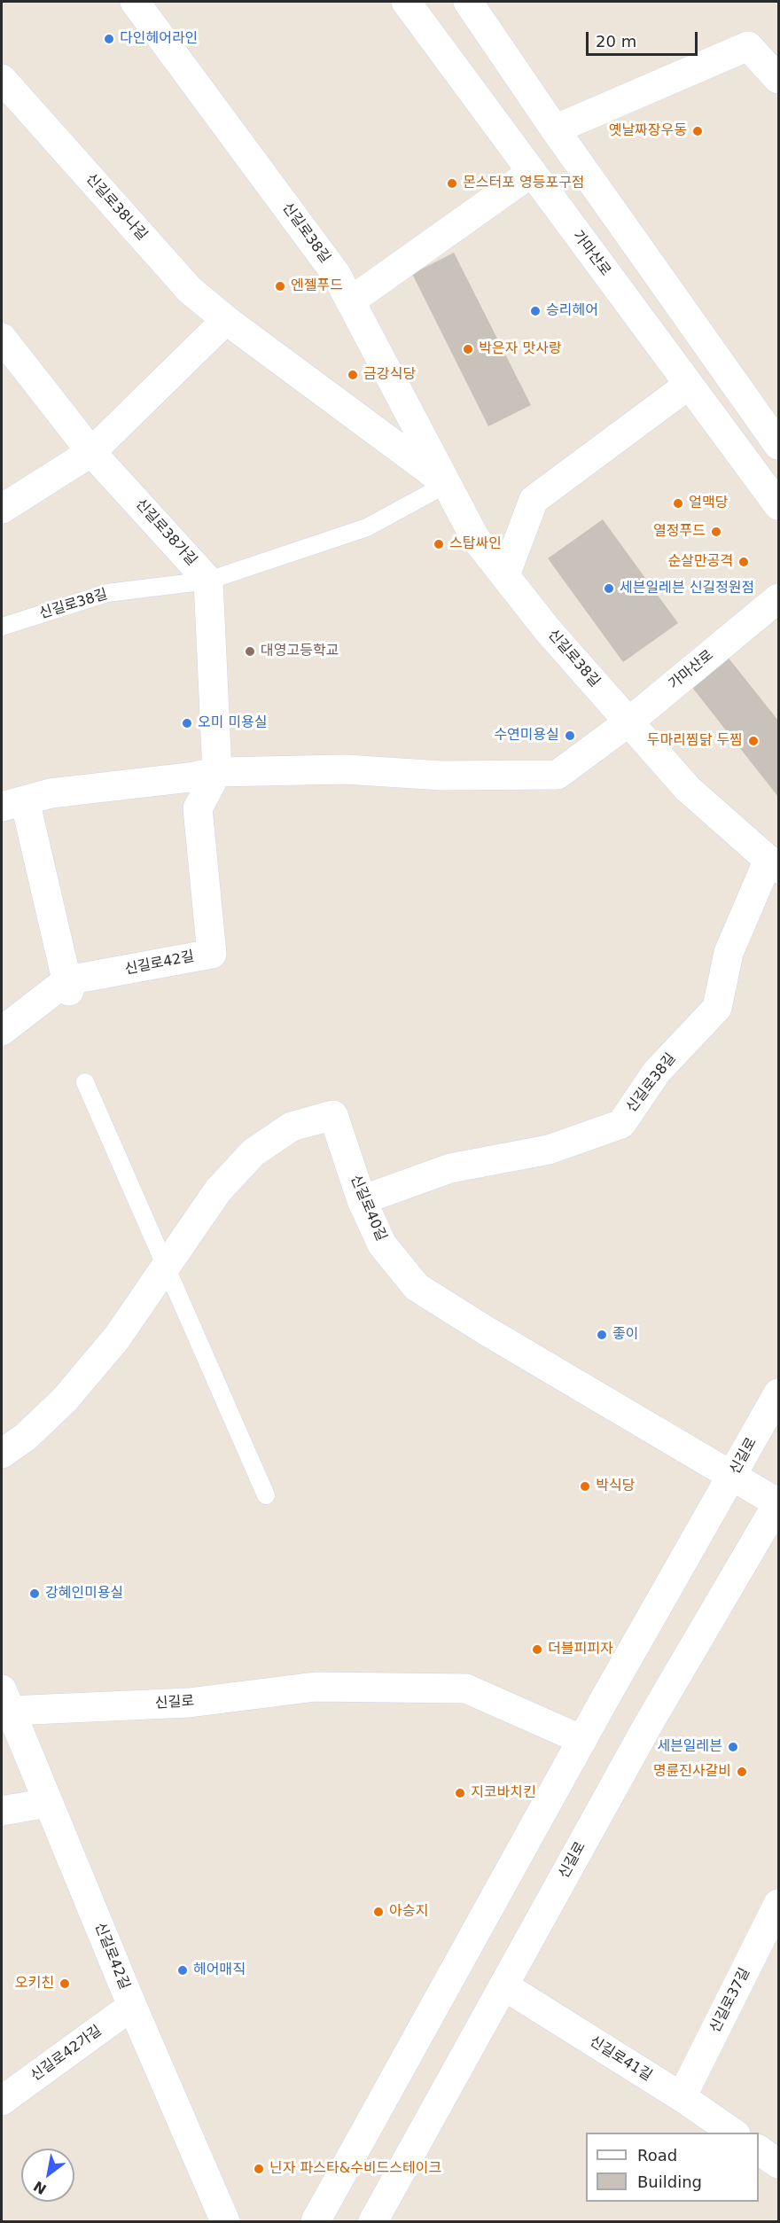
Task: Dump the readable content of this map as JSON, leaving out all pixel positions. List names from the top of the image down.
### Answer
{
  "streets": {
    "street": [
      "신길로38나길",
      "신길로38길",
      "가마산로",
      "신길로38가길",
      "신길로42길",
      "신길로40길",
      "신길로",
      "신길로37길",
      "신길로42가길",
      "신길로41길"
    ]
  },
  "crossings": [
    ["신길로38나길", "신길로38길"],
    ["신길로38길", "가마산로"],
    ["신길로38길", "신길로38가길"],
    ["신길로38길", "신길로40길"],
    ["신길로42길", "신길로"],
    ["신길로42길", "신길로42가길"],
    ["신길로40길", "신길로"],
    ["신길로", "신길로41길"],
    ["신길로37길", "신길로41길"]
  ],
  "places": [
    "다인헤어라인",
    "옛날짜장우동",
    "몬스터포 영등포구점",
    "엔젤푸드",
    "승리헤어",
    "박은자 맛사랑",
    "금강식당",
    "얼맥당",
    "열정푸드",
    "스탑싸인",
    "순살만공격",
    "세븐일레븐 신길정원점",
    "대영고등학교",
    "오미 미용실",
    "수연미용실",
    "두마리찜닭 두찜",
    "좋이",
    "박식당",
    "강혜인미용실",
    "더블피피자",
    "세븐일레븐",
    "명륜진사갈비",
    "지코바치킨",
    "아승지",
    "헤어매직",
    "오키친",
    "닌자 파스타&수비드스테이크"
  ],
  "legend": ["Road", "Building"],
  "scale_bar": "20 m",
  "north": "bottom left"
}
